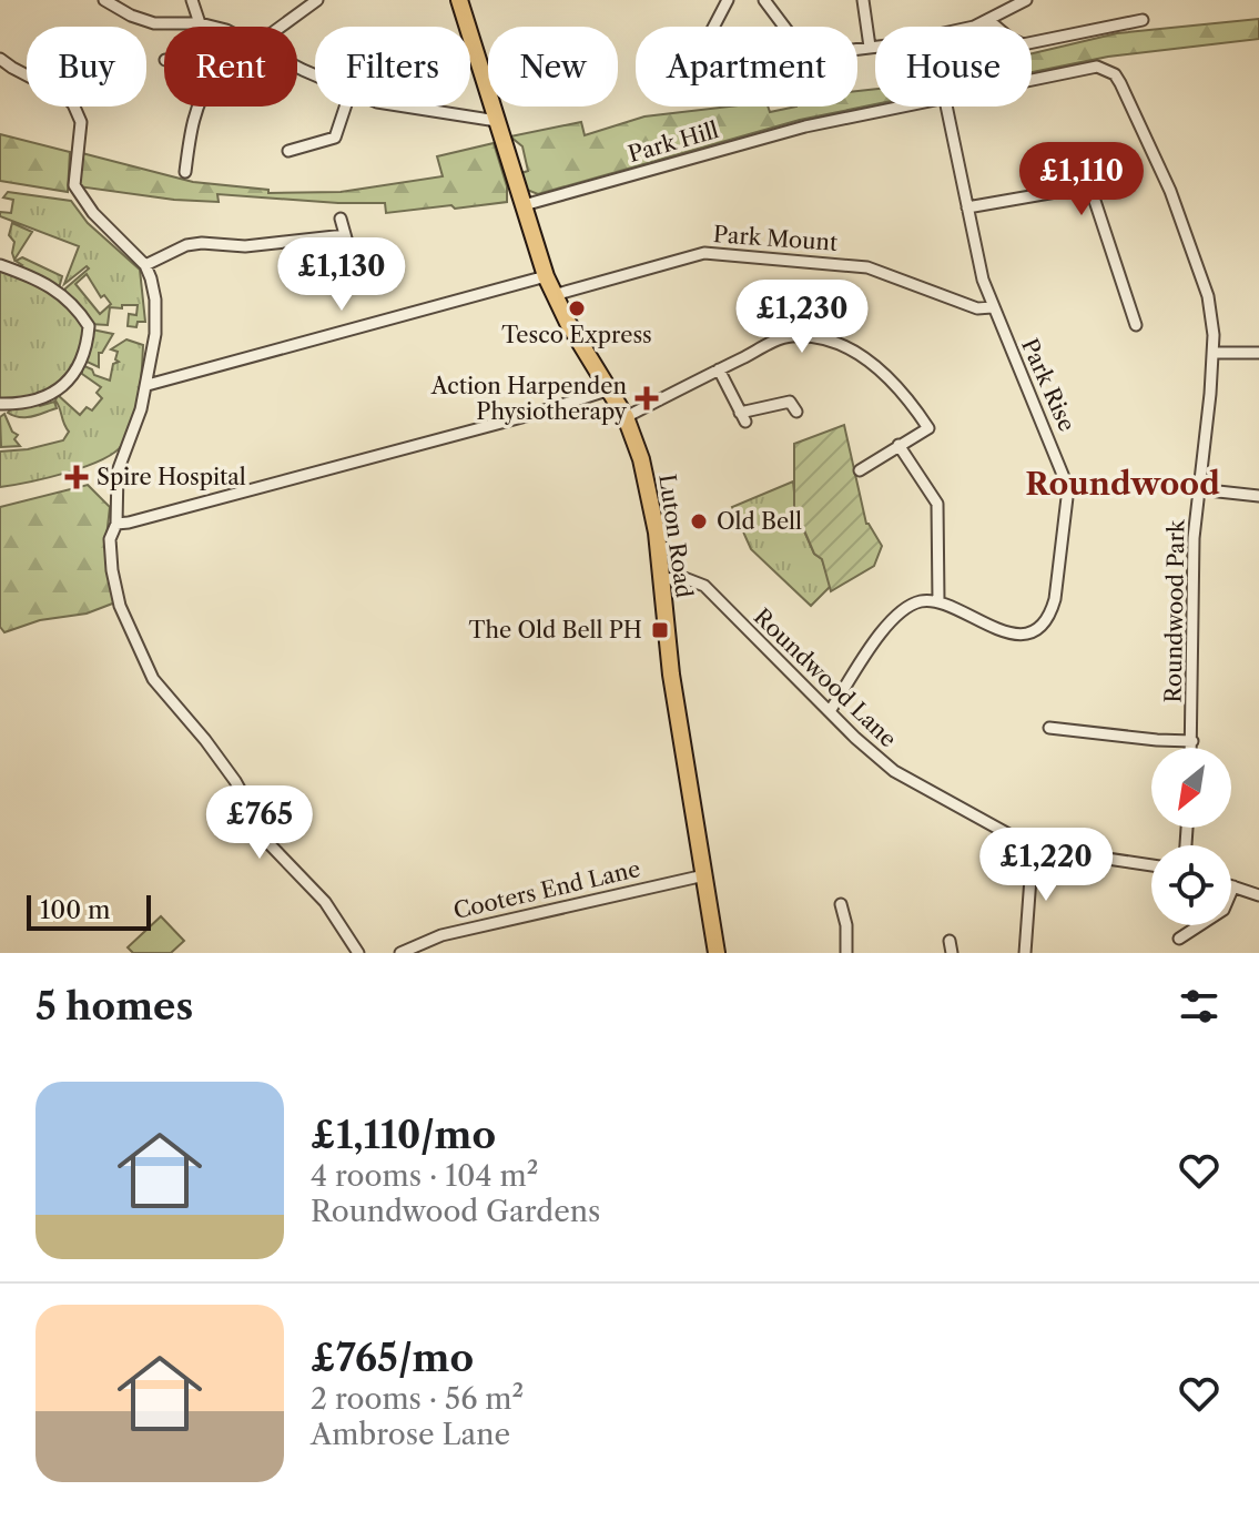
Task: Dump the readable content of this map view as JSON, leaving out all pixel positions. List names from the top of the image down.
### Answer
{
  "streets": {
    "main road": ["Luton Road"],
    "street": [
      "Park Hill",
      "Park Mount",
      "Park Rise",
      "Roundwood Park",
      "Roundwood Lane",
      "Cooters End Lane"
    ]
  },
  "crossings": [
    ["Park Hill", "Luton Road"],
    ["Park Hill", "Roundwood Park"],
    ["Park Mount", "Park Rise"],
    ["Park Mount", "Luton Road"],
    ["Luton Road", "Roundwood Lane"],
    ["Luton Road", "Cooters End Lane"]
  ],
  "districts": ["Roundwood"],
  "places": {
    "other": ["Tesco Express", "Old Bell"],
    "health": ["Action Harpenden Physiotherapy", "Spire Hospital"],
    "transit": ["The Old Bell PH"]
  },
  "scale_bar": "100 m",
  "north": "bottom left",
  "page": {
    "chip": [
      "Buy",
      "Rent",
      "Filters",
      "New",
      "Apartment",
      "House"
    ],
    "price": [
      "£1,110",
      "£1,130",
      "£1,230",
      "£765",
      "£1,220"
    ],
    "scale": "100 m",
    "heading": "5 homes",
    "list": [
      {
        "name": "£1,110/mo",
        "note": "4 rooms · 104 m² · Roundwood Gardens"
      },
      {
        "name": "£765/mo",
        "note": "2 rooms · 56 m² · Ambrose Lane"
      }
    ]
  }
}
